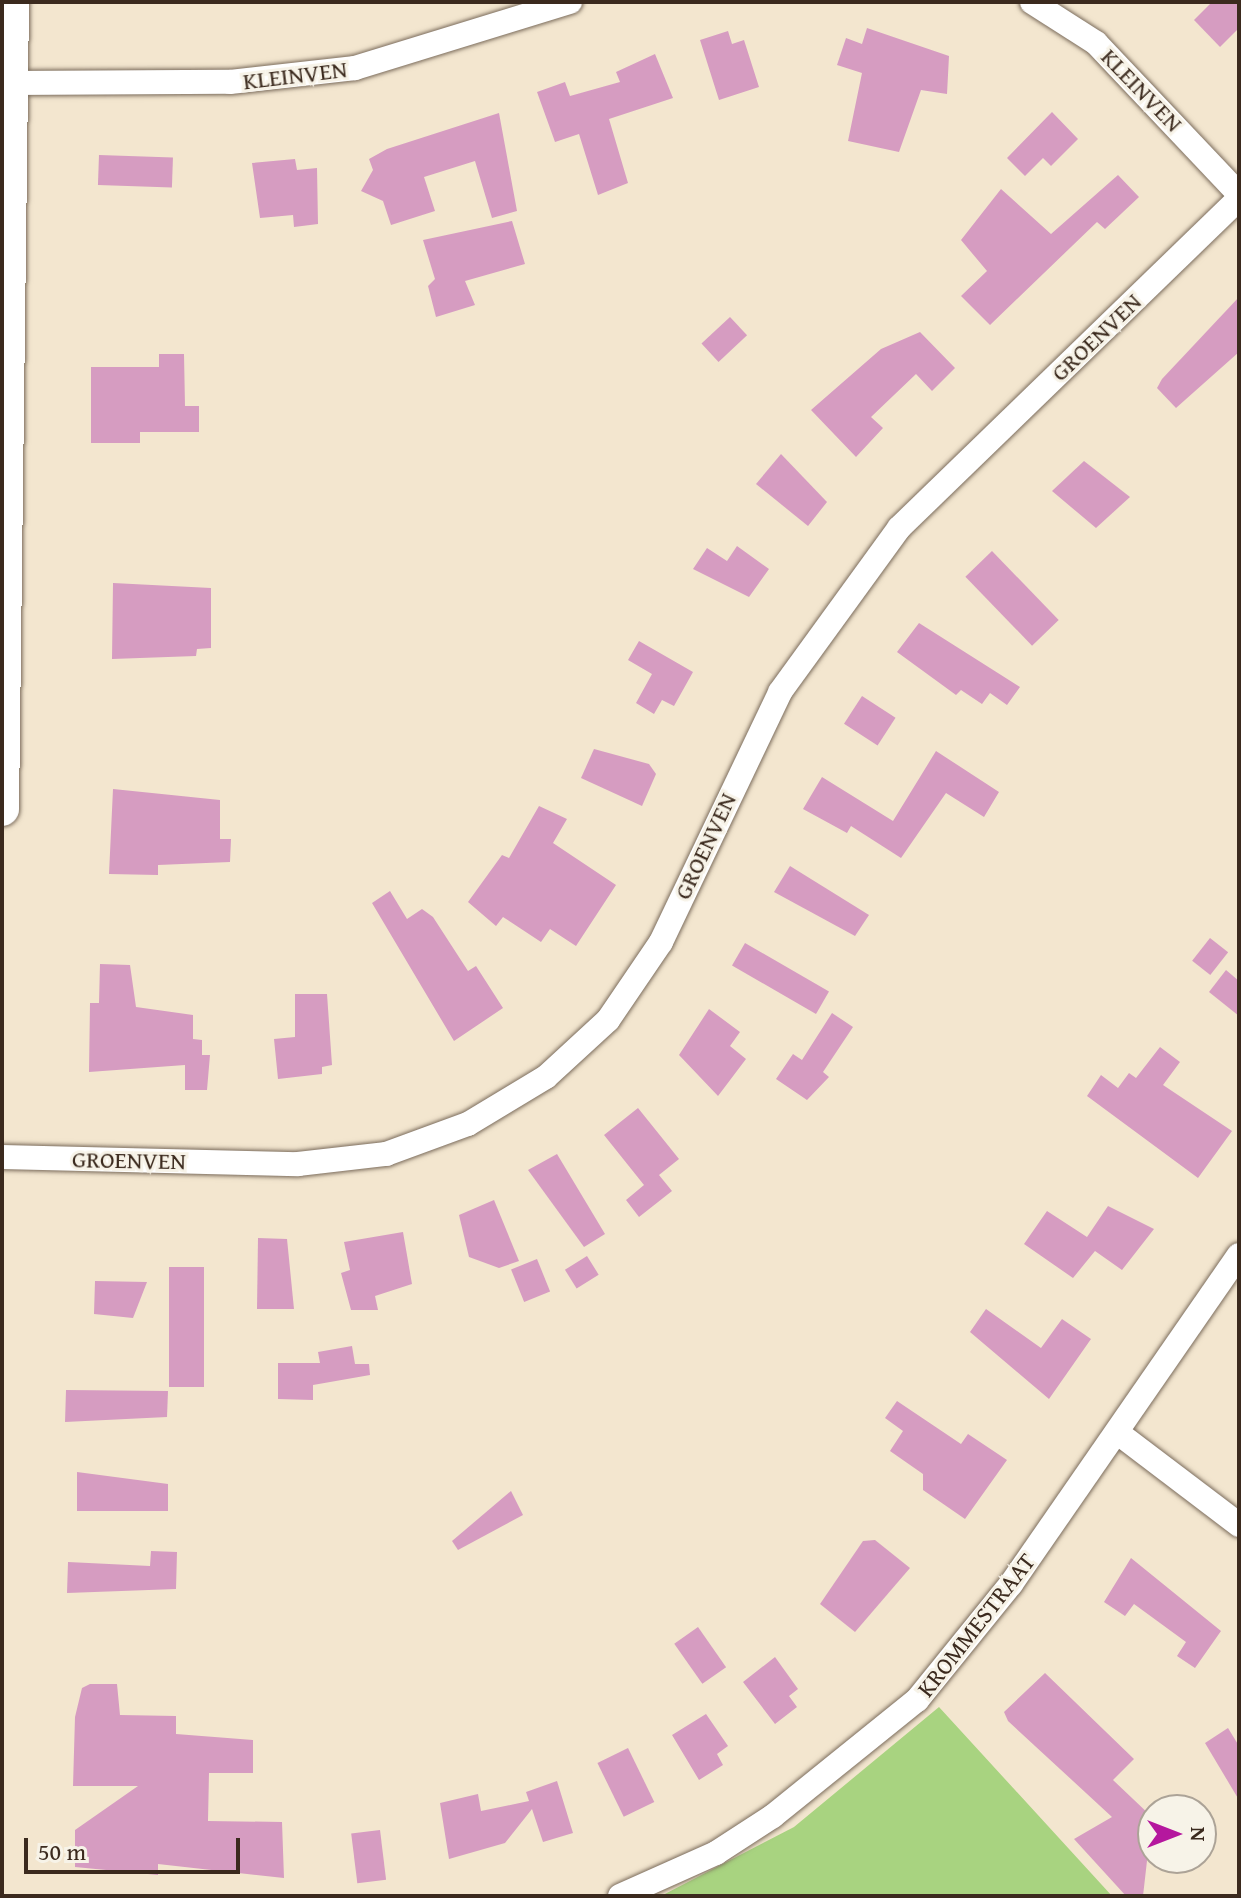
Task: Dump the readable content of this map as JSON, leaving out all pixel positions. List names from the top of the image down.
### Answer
{
  "streets": {
    "street": ["KLEINVEN", "GROENVEN", "KROMMESTRAAT"]
  },
  "crossings": [
    ["KLEINVEN", "GROENVEN"]
  ],
  "scale_bar": "50 m",
  "north": "right"
}
